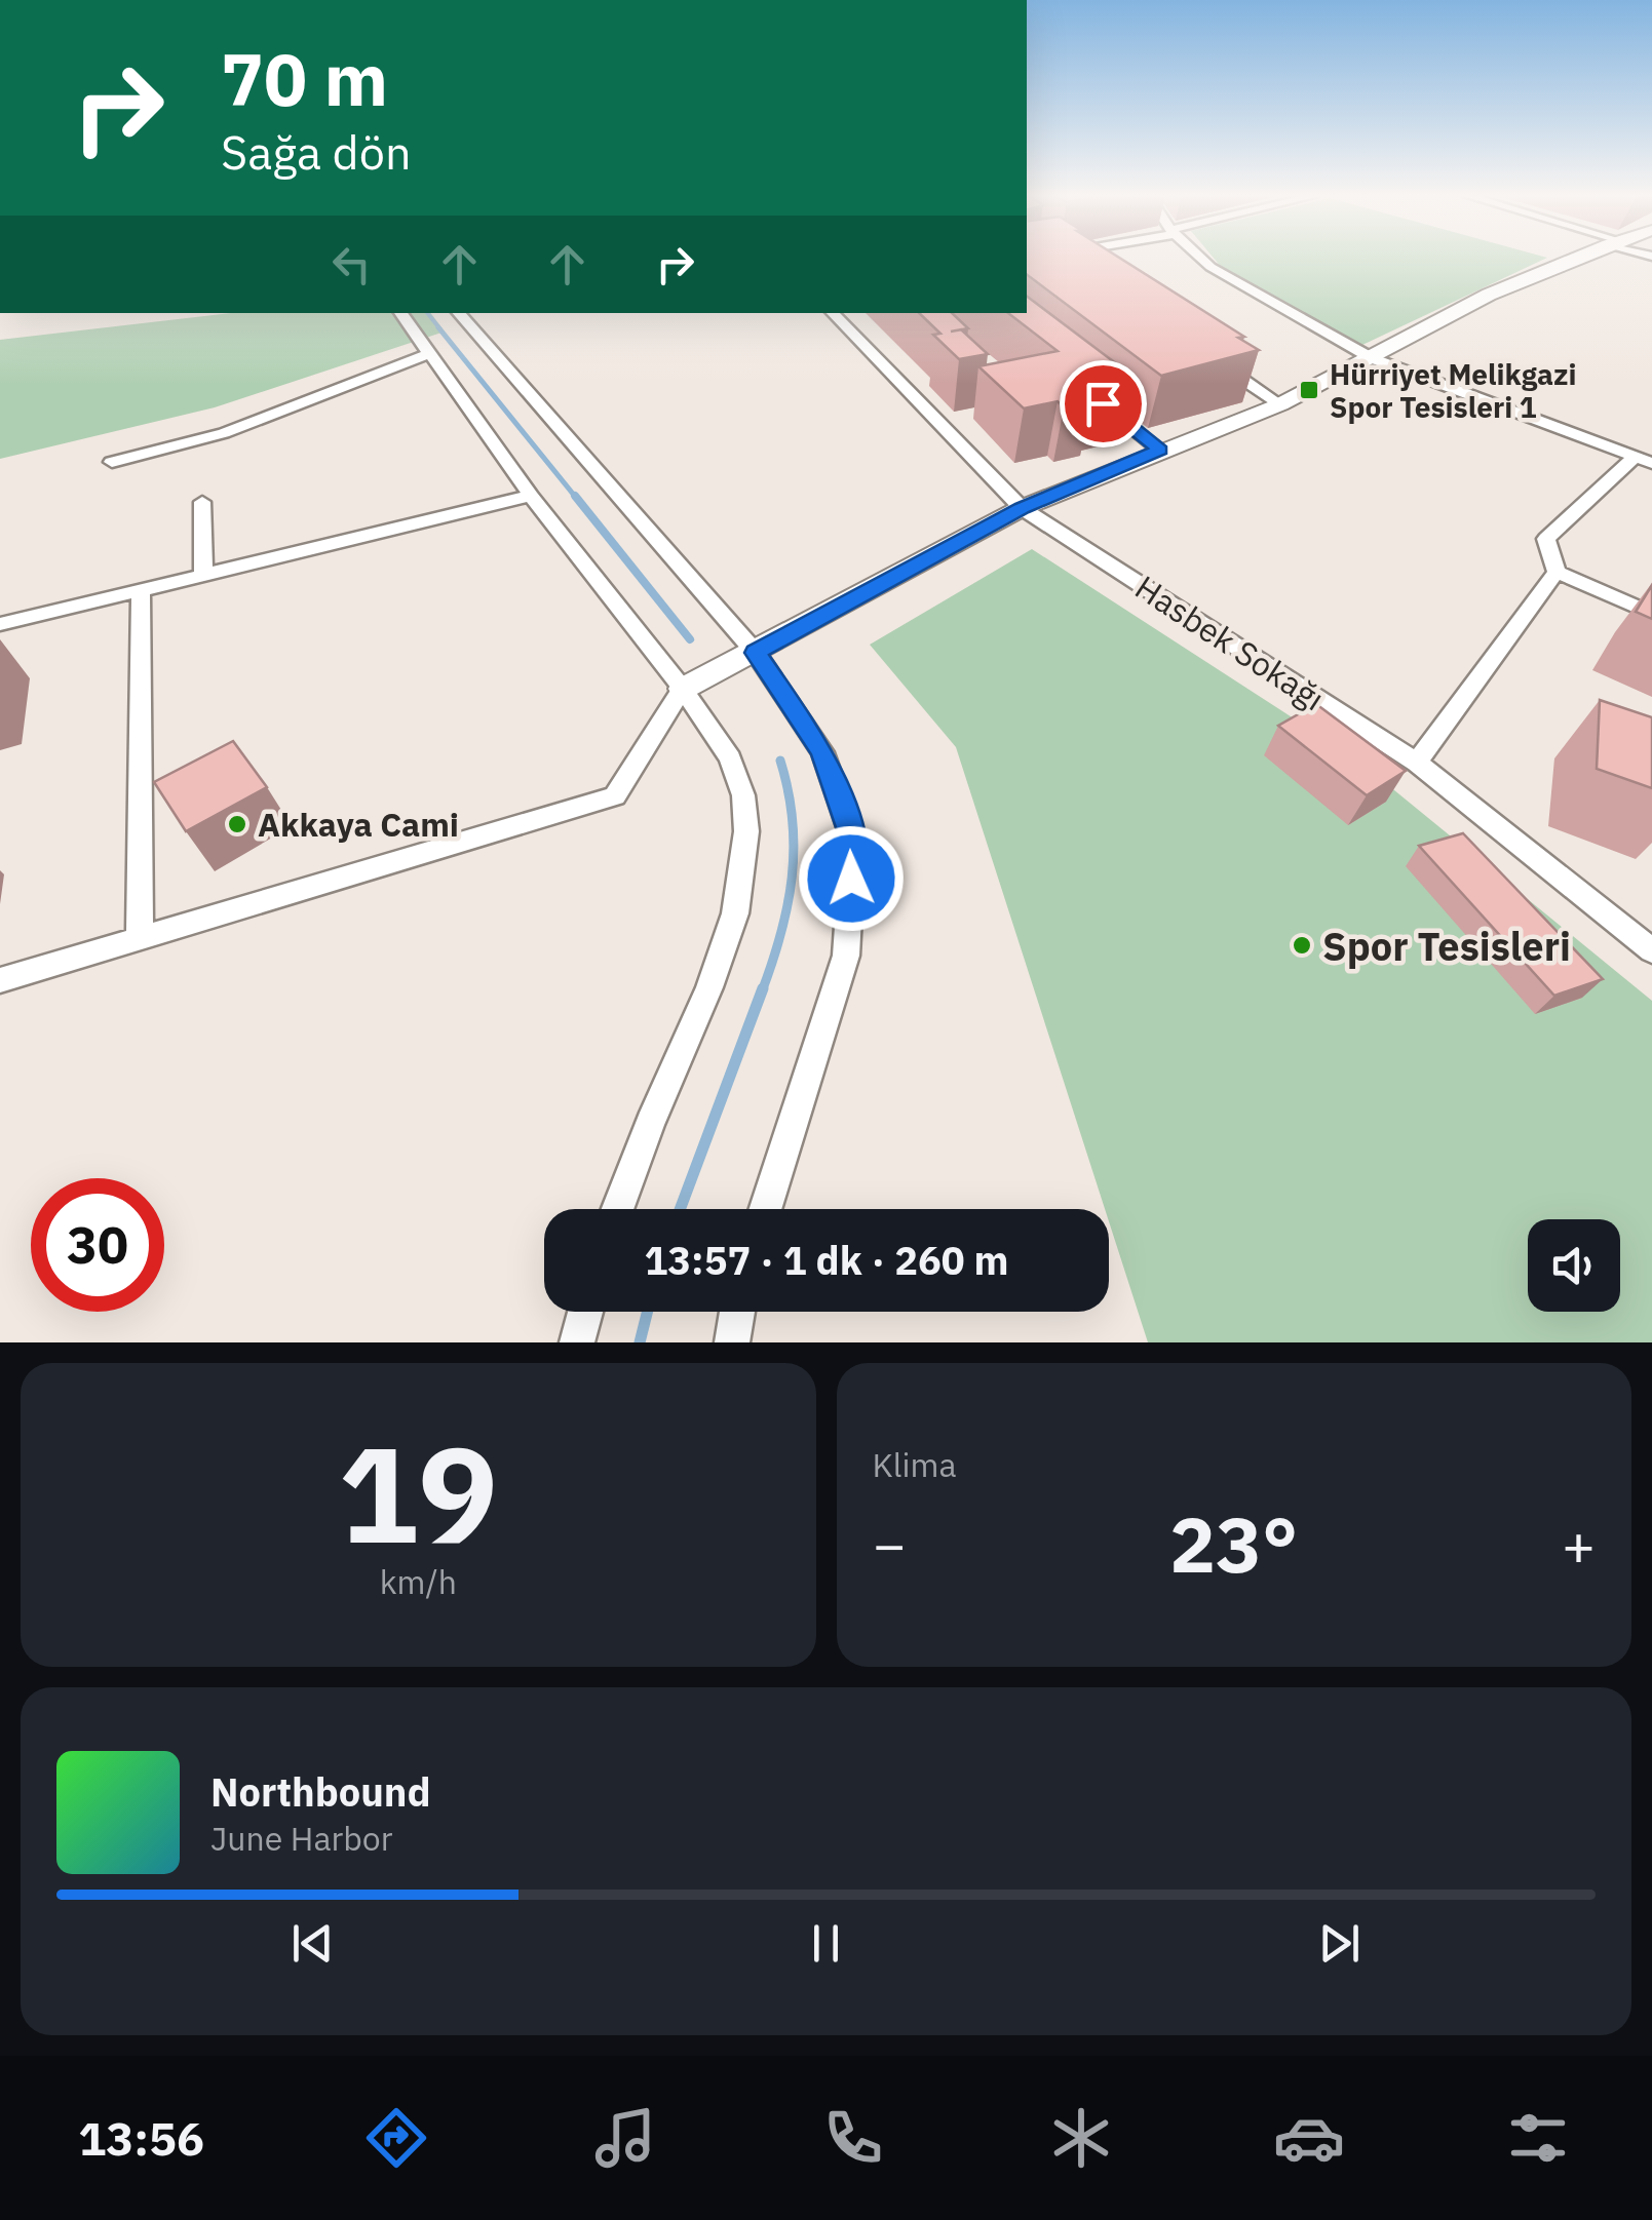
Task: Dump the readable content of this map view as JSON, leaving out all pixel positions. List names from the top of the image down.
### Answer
{
  "streets": {
    "street": ["Hasbek Sokağı"]
  },
  "places": {
    "transit": ["Hürriyet Melikgazi Spor Tesisleri 1"],
    "other": ["Akkaya Cami", "Spor Tesisleri"]
  },
  "page": {
    "turn": ["70 m", "Sağa dön"],
    "limit": "30",
    "trip": "13:57 · 1 dk · 260 m",
    "tile": [
      ["19", "km/h"],
      "Klima"
    ],
    "heat": ["−", "23°", "+"],
    "song": ["Northbound", "June Harbor"],
    "tabs": "13:56"
  }
}
